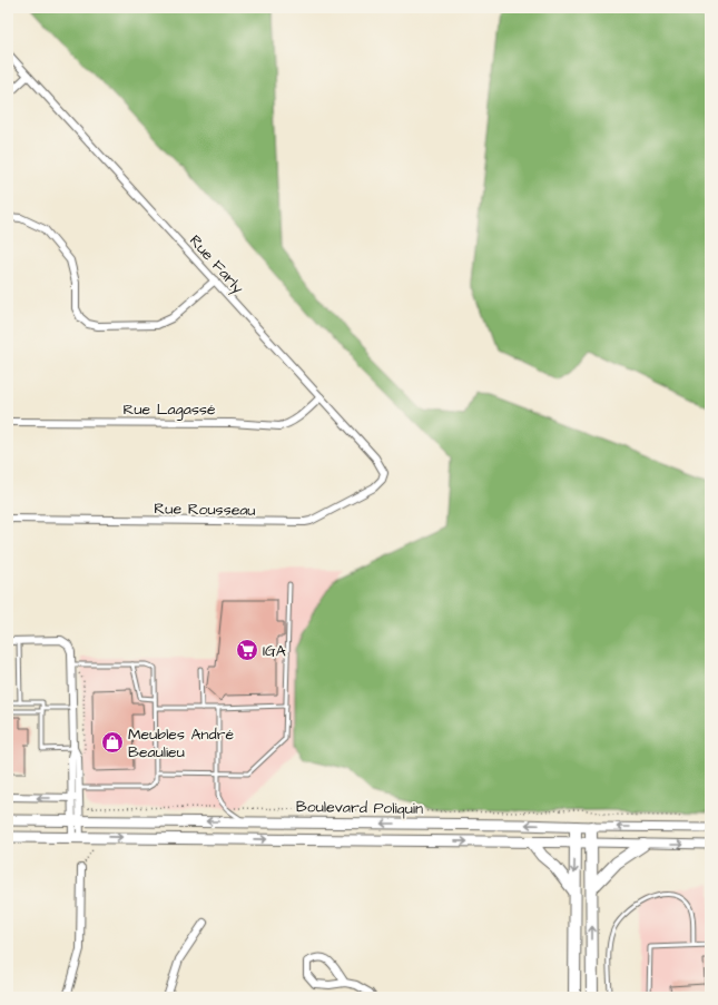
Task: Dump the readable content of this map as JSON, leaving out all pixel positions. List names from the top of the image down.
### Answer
{
  "streets": {
    "main road": ["Boulevard Poliquin"],
    "street": ["Rue Farly", "Rue Lagassé", "Rue Rousseau"]
  },
  "crossings": [
    ["Rue Farly", "Rue Lagassé"],
    ["Rue Farly", "Rue Rousseau"]
  ],
  "places": {
    "supermarket": ["IGA"],
    "shop": ["Meubles André Beaulieu"]
  }
}
